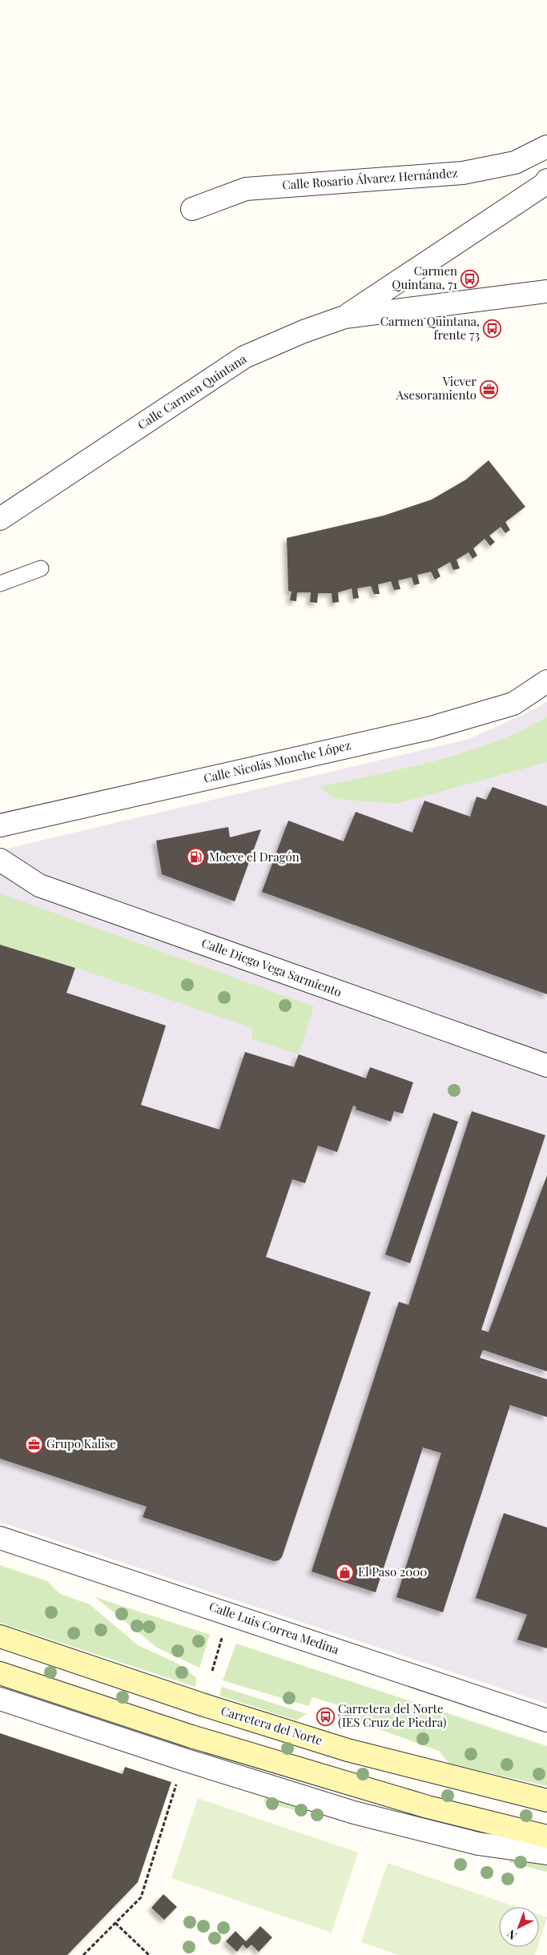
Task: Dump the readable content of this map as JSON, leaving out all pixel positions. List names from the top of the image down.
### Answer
{
  "streets": {
    "street": [
      "Calle Rosario Álvarez Hernández",
      "Calle Carmen Quintana",
      "Calle Nicolás Monche López",
      "Calle Diego Vega Sarmiento",
      "Calle Luis Correa Medina",
      "Carretera del Norte"
    ]
  },
  "places": {
    "bus stop": ["Carmen Quintana, 71", "Carmen Quintana, frente 73", "Carretera del Norte (IES Cruz de Piedra)"],
    "office": ["Vicver Asesoramiento", "Grupo Kalise"],
    "fuel station": ["Moeve el Dragón"],
    "shop": ["El Paso 2000"]
  },
  "north": "bottom left"
}
